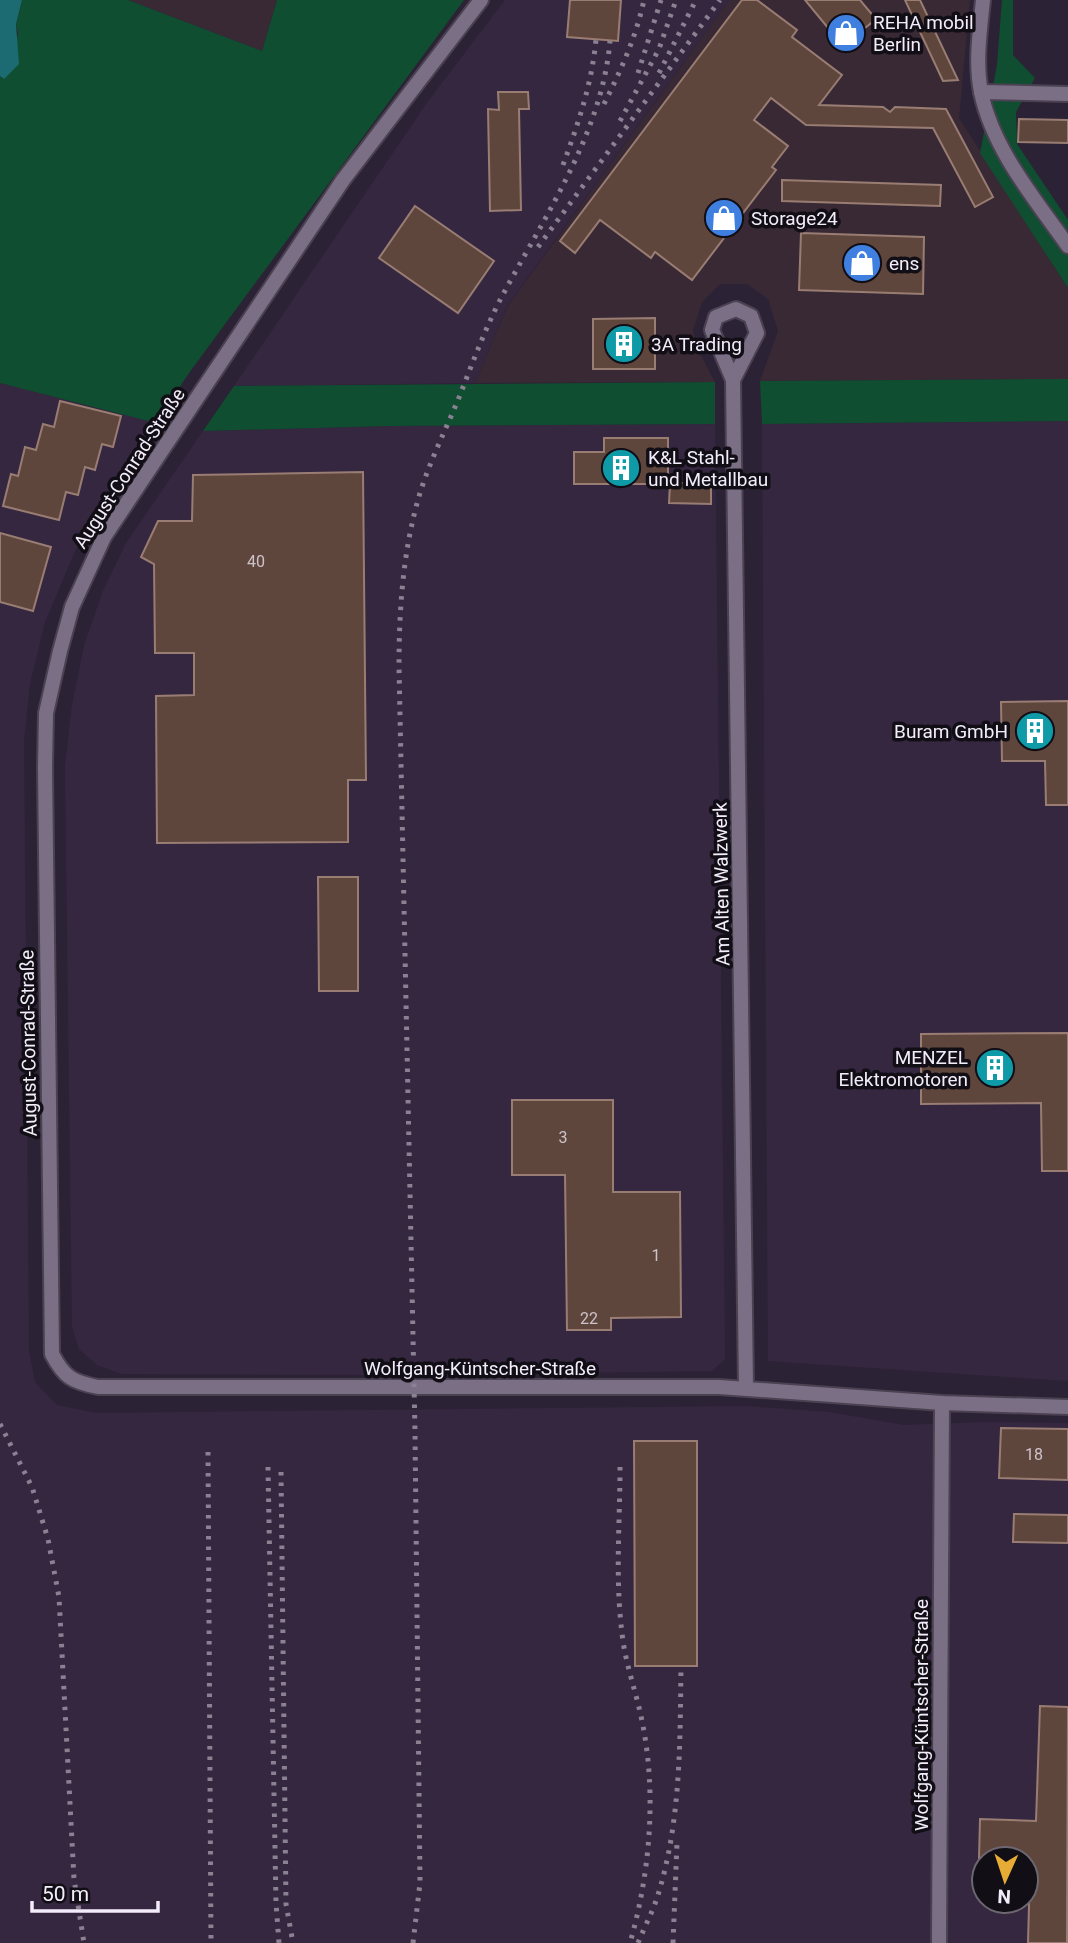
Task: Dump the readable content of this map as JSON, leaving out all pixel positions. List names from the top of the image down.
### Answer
{
  "streets": {
    "street": ["August-Conrad-Straße", "Am Alten Walzwerk", "Wolfgang-Küntscher-Straße"]
  },
  "crossings": [
    ["August-Conrad-Straße", "Wolfgang-Küntscher-Straße"],
    ["Am Alten Walzwerk", "Wolfgang-Küntscher-Straße"]
  ],
  "places": {
    "shop": ["REHA mobil Berlin", "Storage24", "ens"],
    "building": [
      "3A Trading",
      "K&L Stahl- und Metallbau",
      "Buram GmbH",
      "MENZEL Elektromotoren"
    ]
  },
  "house_numbers": [
    "40",
    "3",
    "1",
    "22",
    "18"
  ],
  "scale_bar": "50 m",
  "north": "bottom"
}
